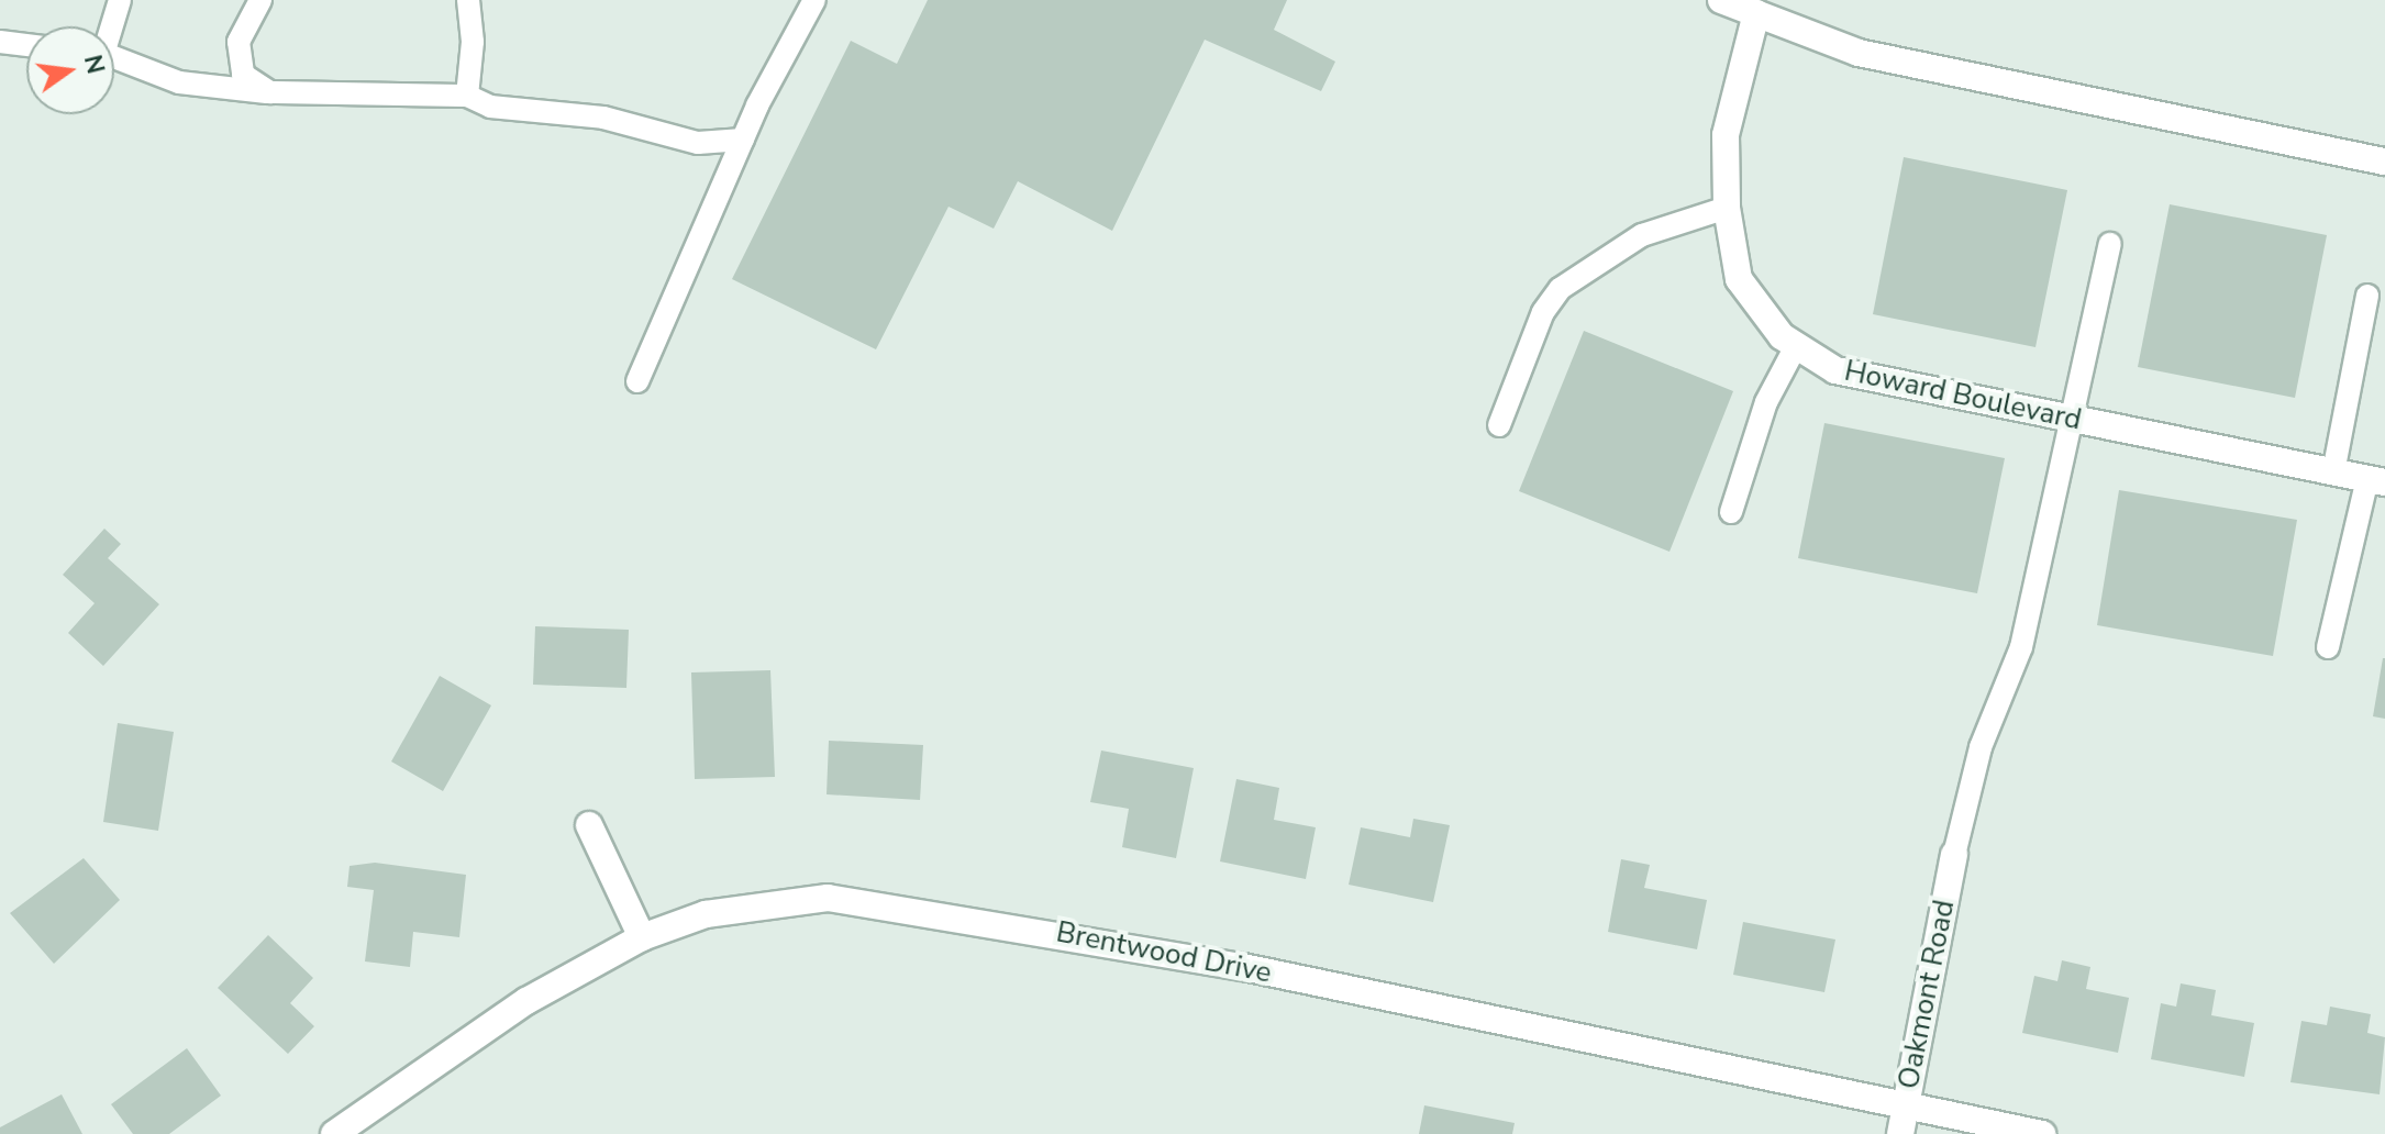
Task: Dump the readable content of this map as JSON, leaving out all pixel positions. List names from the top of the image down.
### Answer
{
  "streets": {
    "street": ["Howard Boulevard", "Brentwood Drive", "Oakmont Road"]
  },
  "crossings": [
    ["Brentwood Drive", "Oakmont Road"]
  ],
  "north": "right"
}
